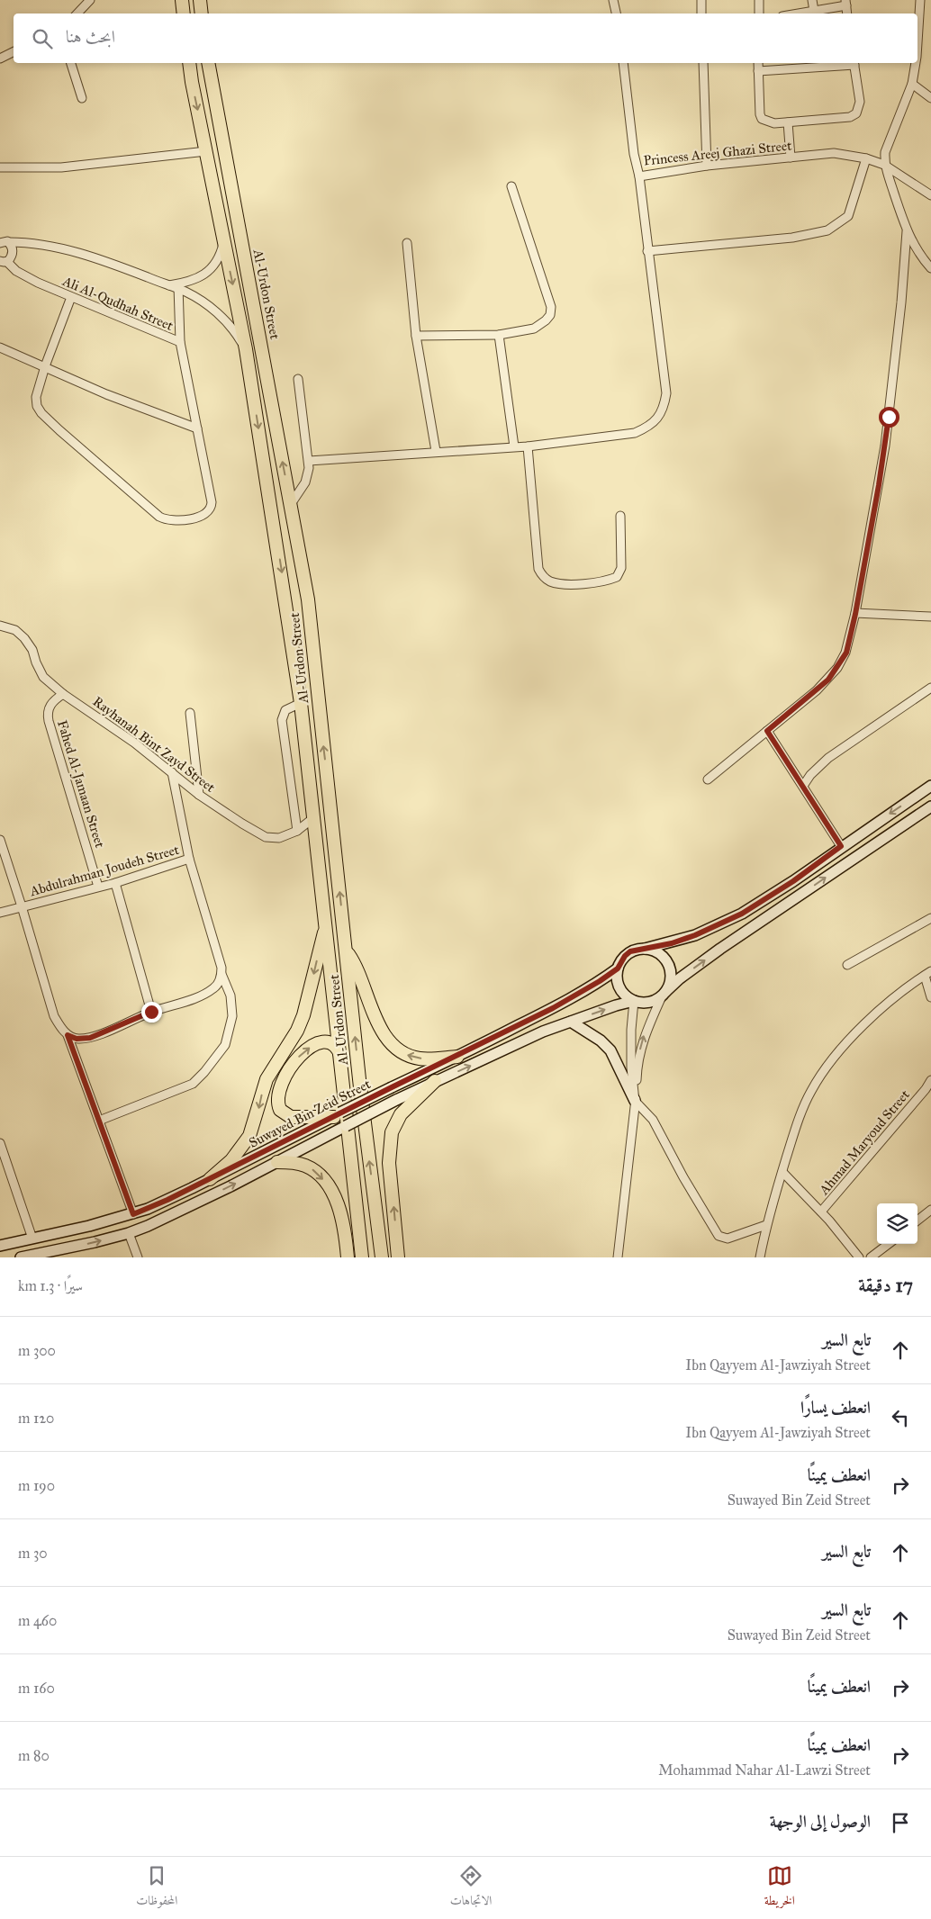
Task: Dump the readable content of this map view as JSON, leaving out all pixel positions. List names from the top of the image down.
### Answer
{
  "streets": {
    "highway": ["Al-Urdon Street"],
    "main road": ["Suwayed Bin Zeid Street"],
    "street": [
      "Princess Areej Ghazi Street",
      "Ali Al-Qudhah Street",
      "Rayhanah Bint Zayd Street",
      "Fahed Al-Jamaan Street",
      "Abdulrahman Joudeh Street",
      "Ahmad Maryoud Street"
    ]
  },
  "crossings": [
    ["Al-Urdon Street", "Rayhanah Bint Zayd Street"],
    ["Rayhanah Bint Zayd Street", "Fahed Al-Jamaan Street"],
    ["Fahed Al-Jamaan Street", "Abdulrahman Joudeh Street"]
  ],
  "page": {
    "search": "ابحث هنا",
    "heading": ["17 دقيقة", "سيرًا · 1.3 km"],
    "list": [
      ["تابع السير", "Ibn Qayyem Al-Jawziyah Street", "300 m"],
      ["انعطف يسارًا", "Ibn Qayyem Al-Jawziyah Street", "120 m"],
      ["انعطف يمينًا", "Suwayed Bin Zeid Street", "190 m"],
      ["تابع السير", "30 m"],
      ["تابع السير", "Suwayed Bin Zeid Street", "460 m"],
      ["انعطف يمينًا", "160 m"],
      ["انعطف يمينًا", "Mohammad Nahar Al-Lawzi Street", "80 m"],
      "الوصول إلى الوجهة"
    ],
    "nav": ["الخريطة", "الاتجاهات", "المحفوظات"]
  }
}
